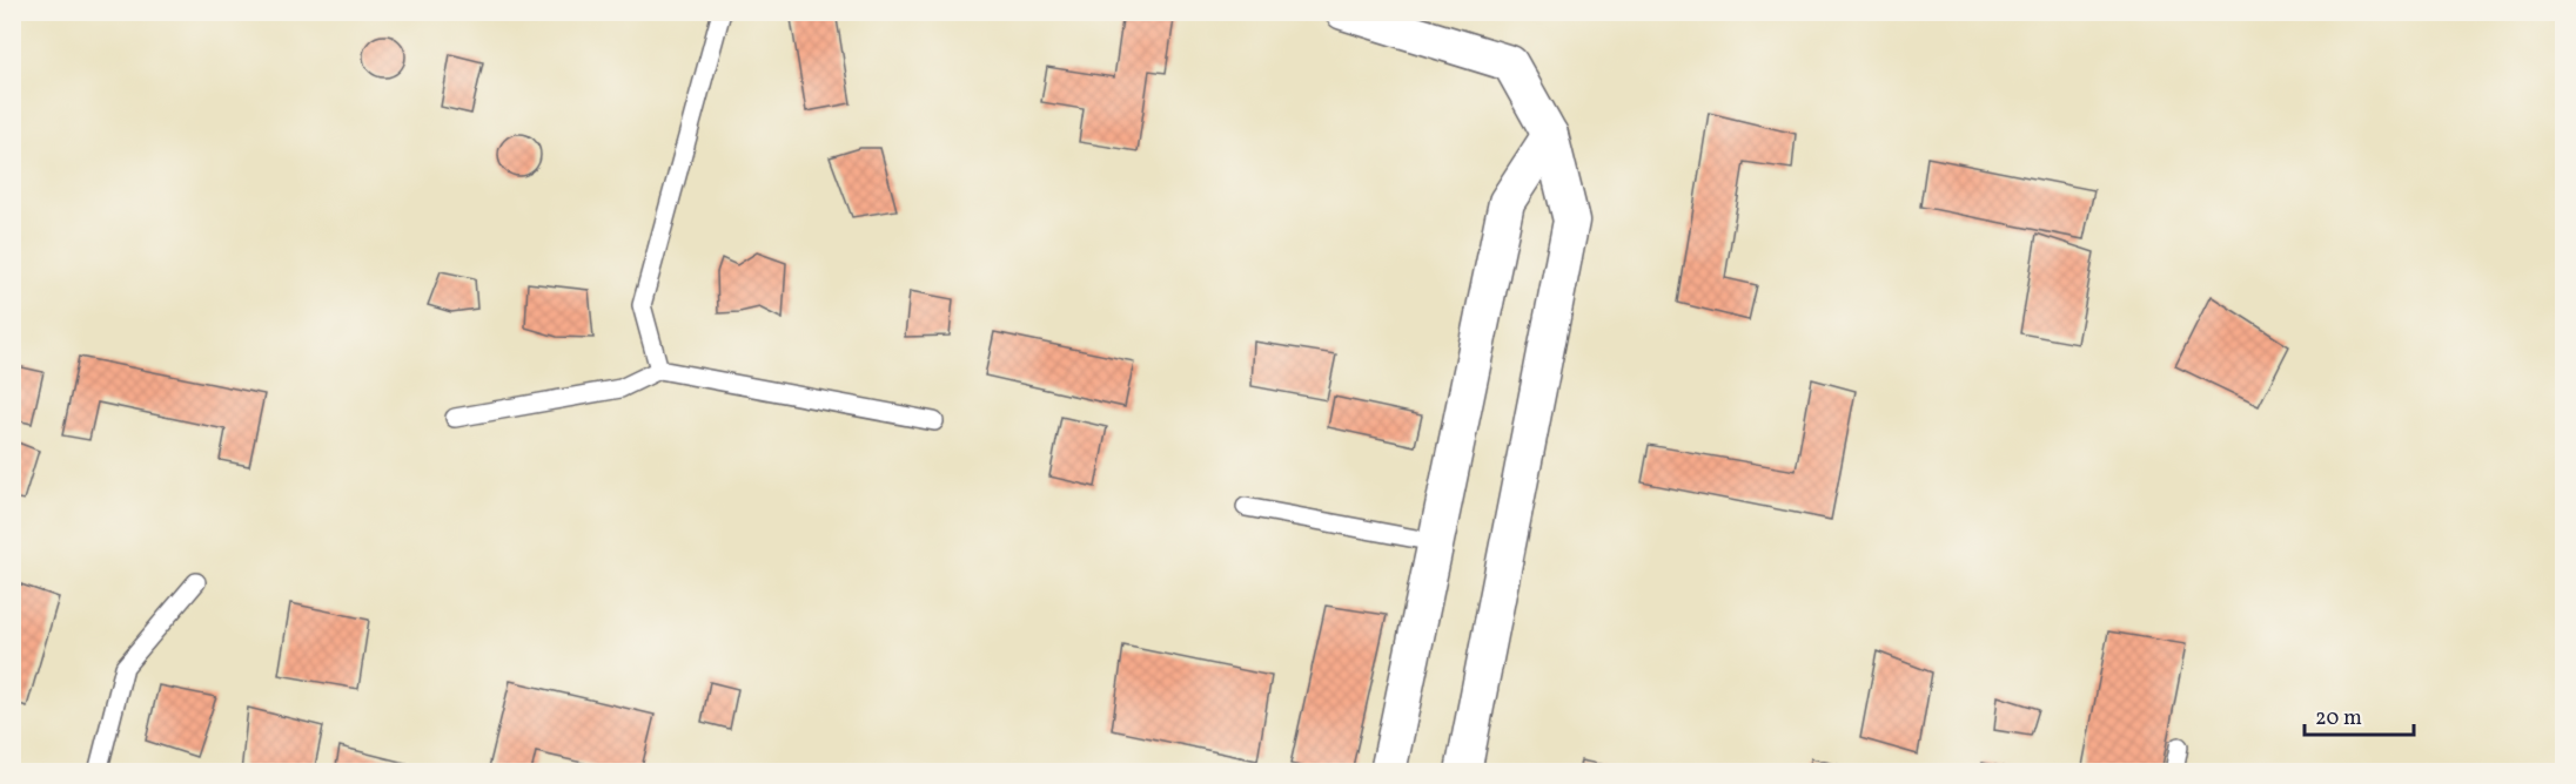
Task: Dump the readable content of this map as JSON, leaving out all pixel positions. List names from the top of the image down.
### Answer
{
  "scale_bar": "20 m"
}
